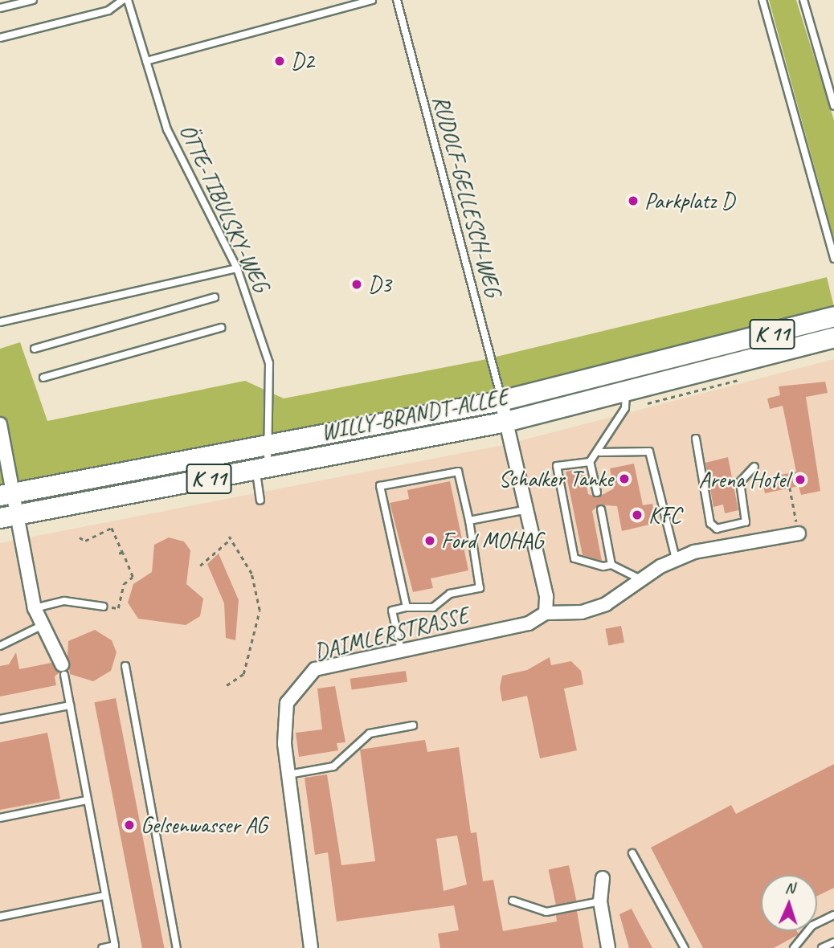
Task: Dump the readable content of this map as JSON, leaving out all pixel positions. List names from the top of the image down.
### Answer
{
  "streets": {
    "main road": ["K 11", "WILLY-BRANDT-ALLEE"],
    "street": ["DAIMLERSTRASSE"],
    "lane": ["RUDOLF-GELLESCH-WEG", "ÖTTE-TIBULSKY-WEG"]
  },
  "crossings": [
    ["RUDOLF-GELLESCH-WEG", "WILLY-BRANDT-ALLEE"],
    ["ÖTTE-TIBULSKY-WEG", "WILLY-BRANDT-ALLEE"]
  ],
  "places": [
    "D2",
    "Parkplatz D",
    "D3",
    "Schalker Tanke",
    "Arena Hotel",
    "KFC",
    "Ford MOHAG",
    "Gelsenwasser AG"
  ],
  "north": "top"
}
